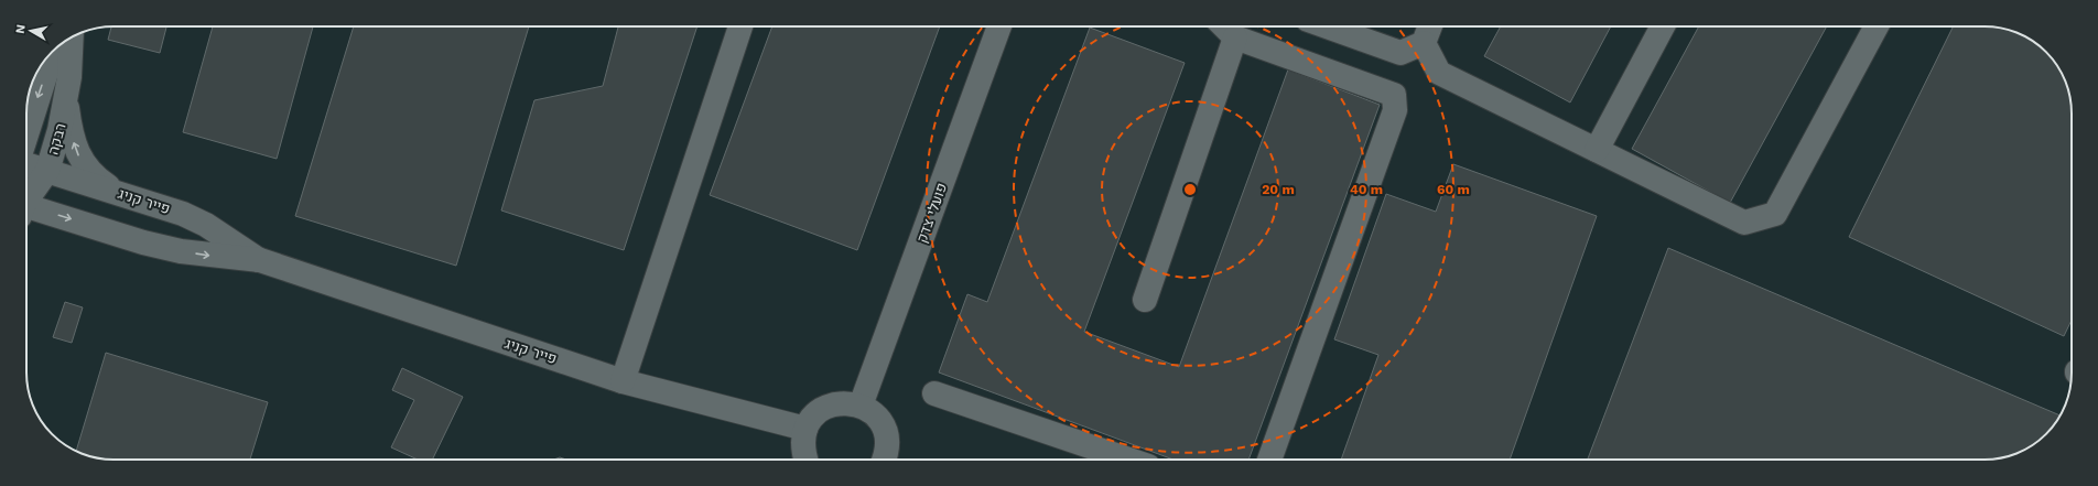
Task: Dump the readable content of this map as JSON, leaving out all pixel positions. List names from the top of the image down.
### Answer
{
  "streets": {
    "street": ["רבקה", "פייר קניג", "פועלי צדק"]
  },
  "crossings": [
    ["רבקה", "פייר קניג"]
  ],
  "north": "left",
  "rings": ["20 m", "40 m", "60 m"]
}
